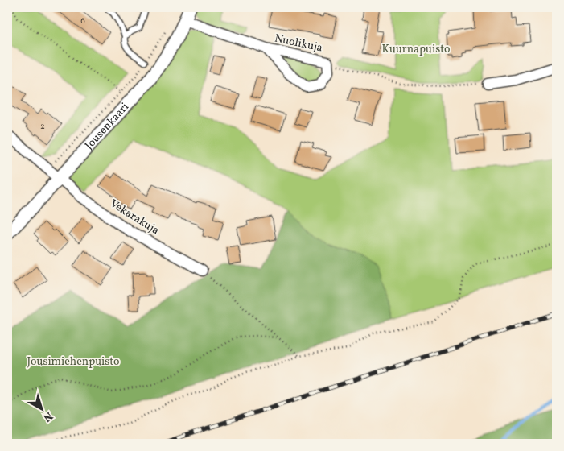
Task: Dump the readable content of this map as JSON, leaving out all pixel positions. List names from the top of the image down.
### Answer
{
  "streets": {
    "street": ["Nuolikuja", "Jousenkaari", "Vekarakuja"]
  },
  "crossings": [
    ["Nuolikuja", "Jousenkaari"],
    ["Jousenkaari", "Vekarakuja"]
  ],
  "parks": ["Kuurnapuisto", "Jousimiehenpuisto"],
  "house_numbers": ["6", "2"],
  "north": "bottom right"
}
